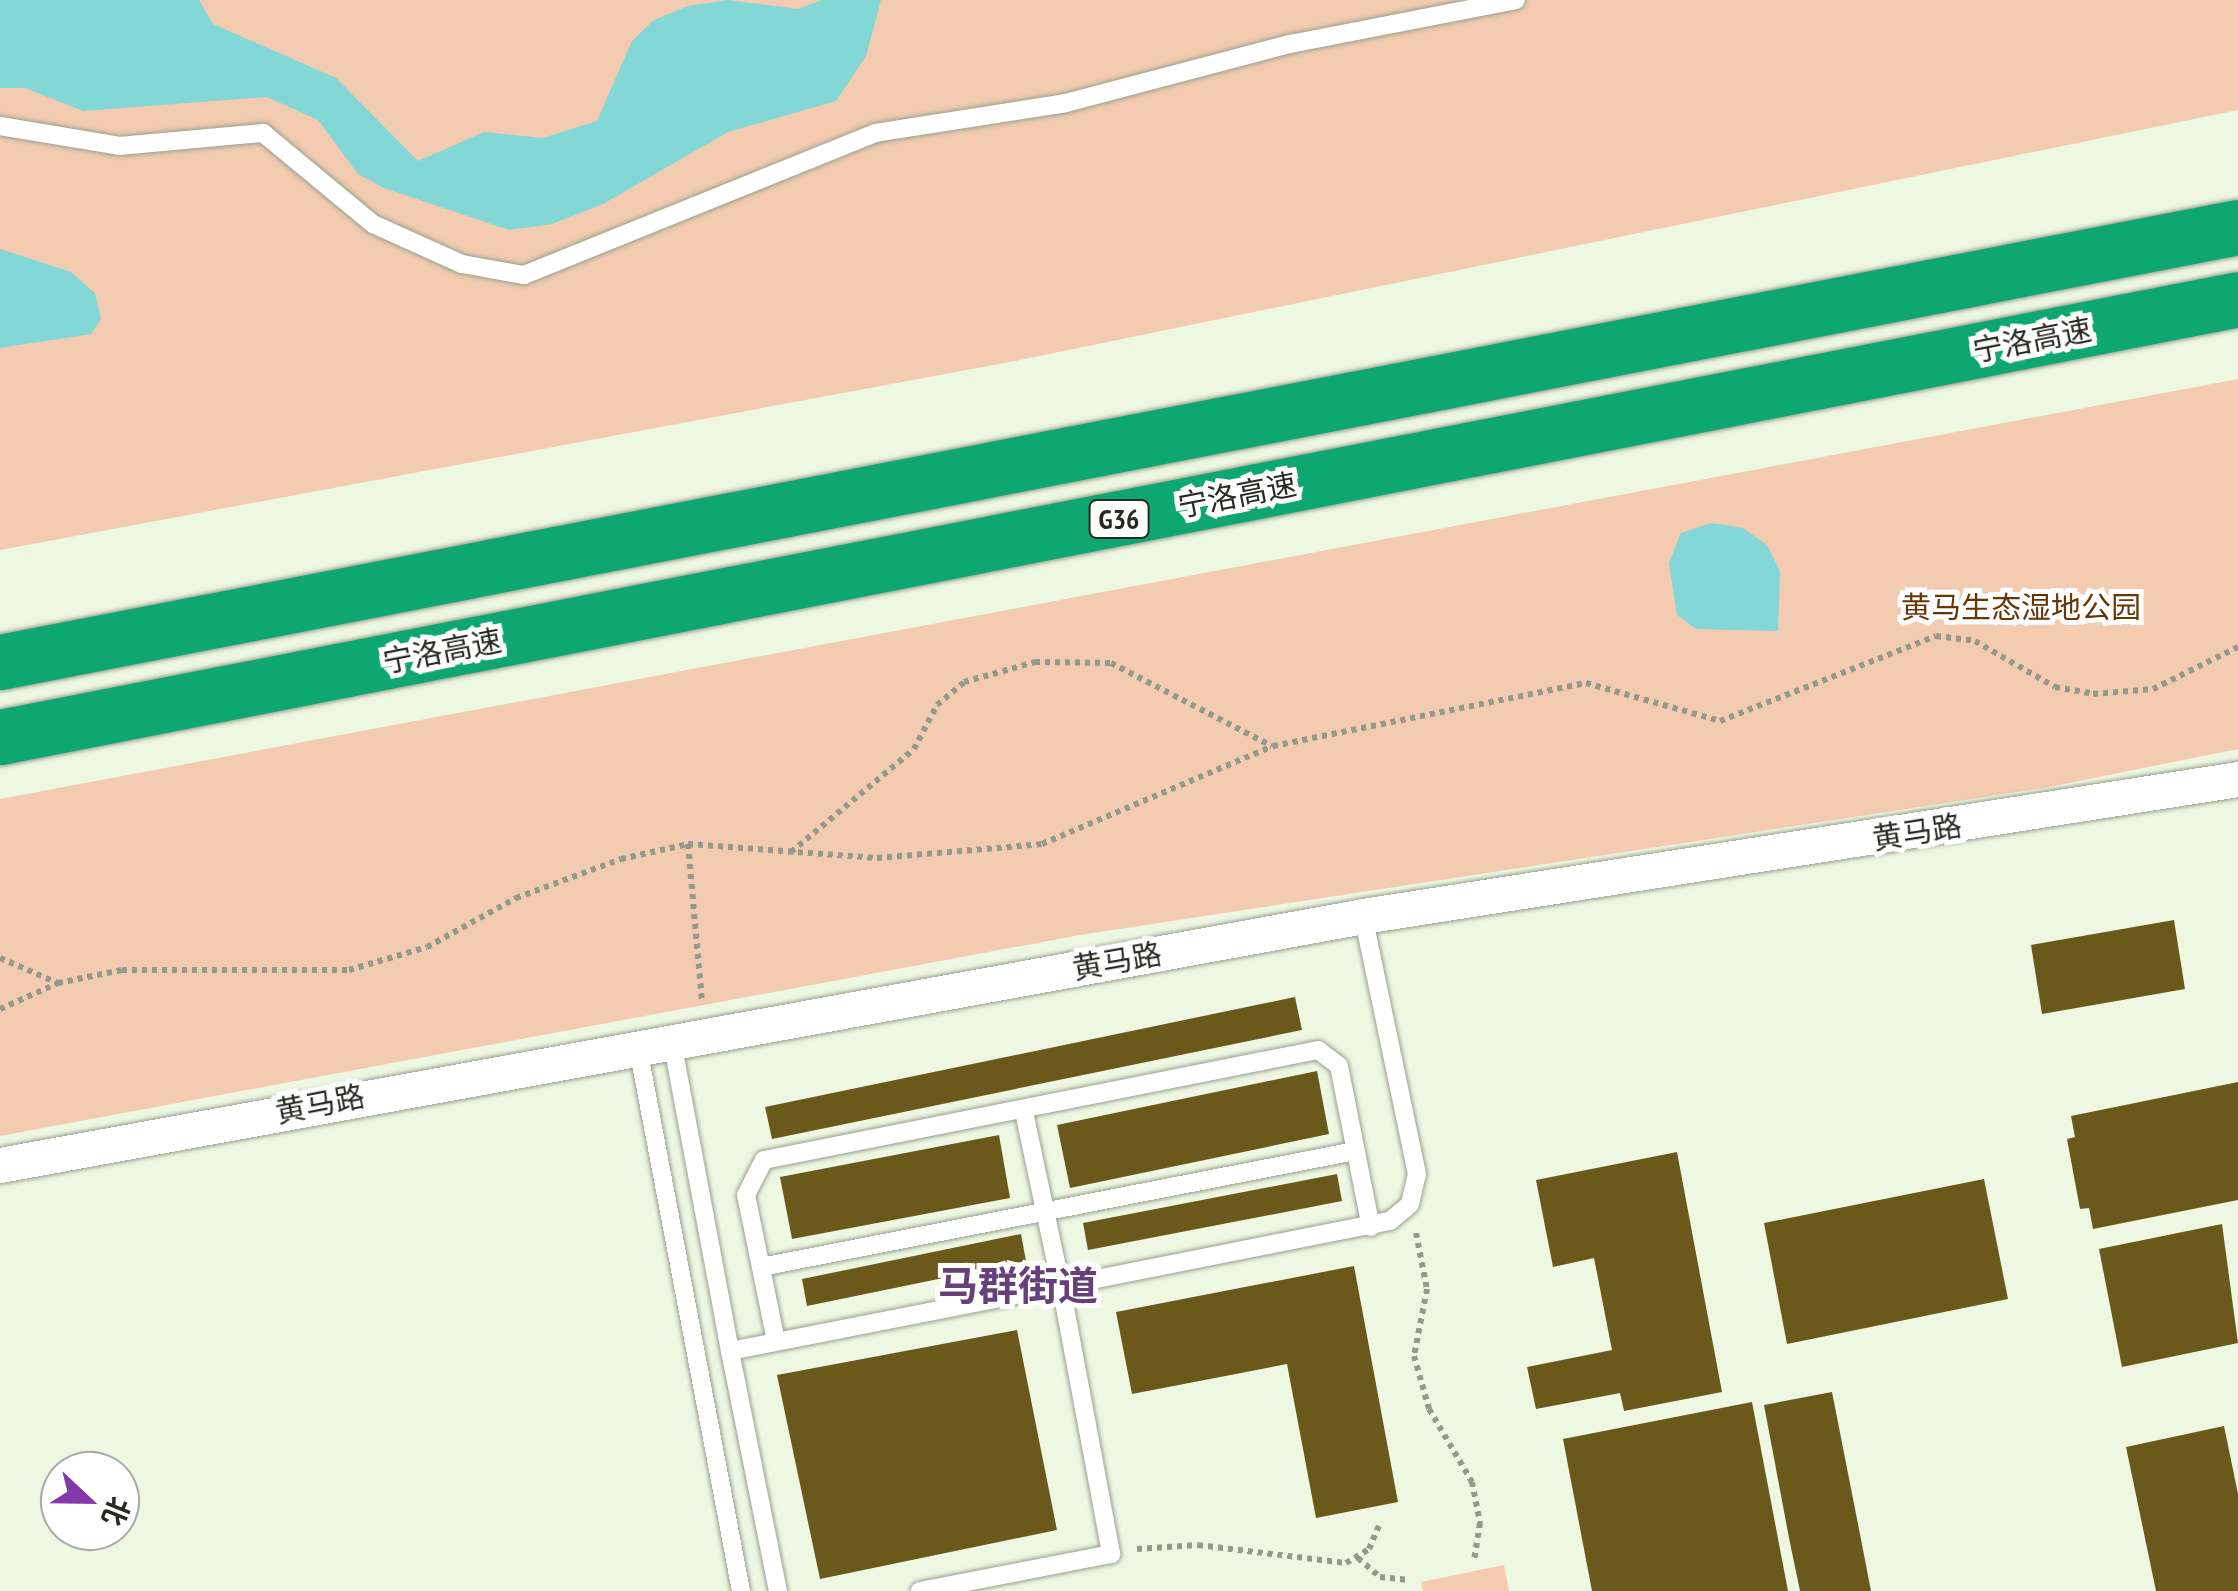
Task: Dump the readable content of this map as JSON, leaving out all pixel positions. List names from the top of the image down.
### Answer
{
  "streets": {
    "highway": ["宁洛高速", "G36"],
    "street": ["黄马路"]
  },
  "districts": ["马群街道"],
  "parks": ["黄马生态湿地公园"],
  "north": "right"
}
